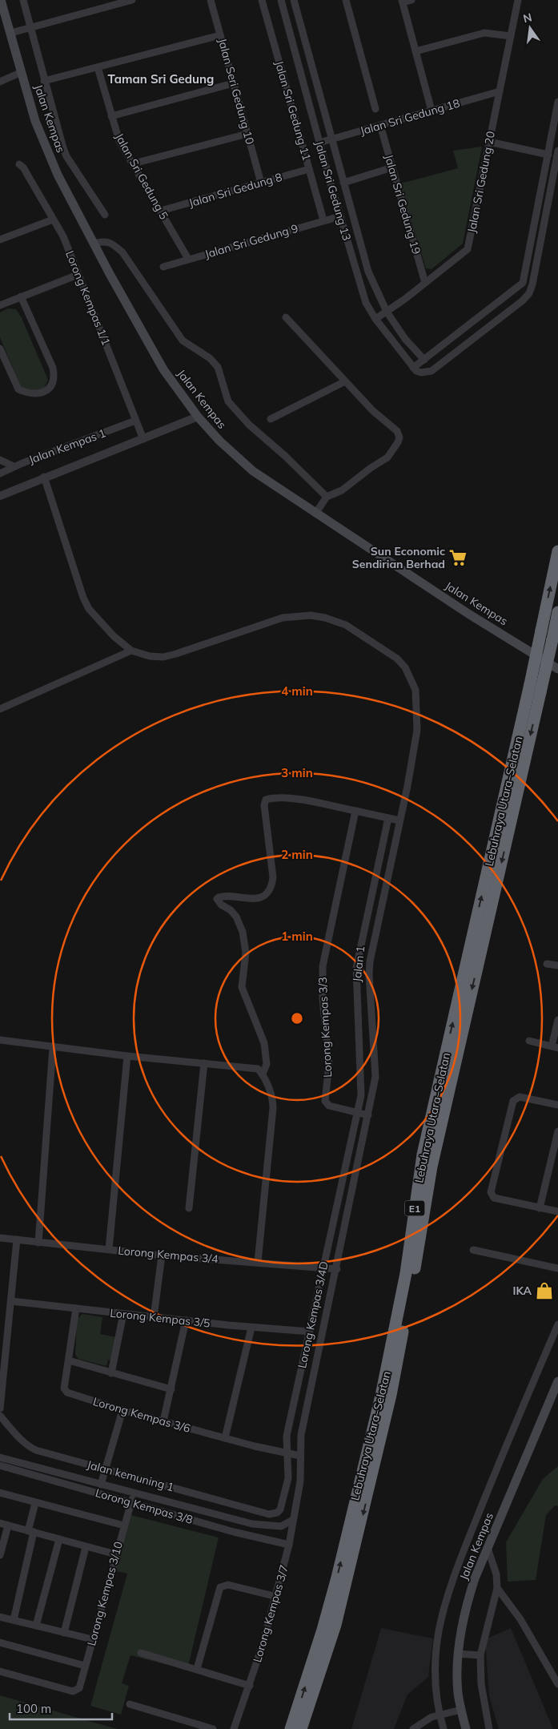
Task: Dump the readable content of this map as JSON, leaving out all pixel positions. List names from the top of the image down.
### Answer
{
  "streets": {
    "highway": ["Lebuhraya Utara–Selatan", "E1"],
    "main road": ["Jalan Kempas"],
    "street": [
      "Jalan Seri Gedung 10",
      "Jalan Sri Gedung 11",
      "Jalan Sri Gedung 18",
      "Jalan Sri Gedung 5",
      "Jalan Sri Gedung 20",
      "Jalan Sri Gedung 8",
      "Jalan Sri Gedung 13",
      "Jalan Sri Gedung 19",
      "Jalan Sri Gedung 9",
      "Lorong Kempas 1/1",
      "Jalan Kempas 1",
      "Jalan 1",
      "Lorong Kempas 3/3",
      "Lorong Kempas 3/4",
      "Lorong Kempas 3/4D",
      "Lorong Kempas 3/5",
      "Lorong Kempas 3/6",
      "Jalan kemuning 1",
      "Lorong Kempas 3/8",
      "Lorong Kempas 3/10",
      "Lorong Kempas 3/7"
    ]
  },
  "crossings": [
    ["Jalan Seri Gedung 10", "Jalan Sri Gedung 8"],
    ["Jalan Sri Gedung 11", "Jalan Sri Gedung 8"],
    ["Jalan Sri Gedung 11", "Jalan Sri Gedung 9"],
    ["Jalan Sri Gedung 18", "Jalan Sri Gedung 20"],
    ["Jalan Sri Gedung 18", "Jalan Sri Gedung 13"],
    ["Jalan Sri Gedung 18", "Jalan Sri Gedung 19"],
    ["Jalan Sri Gedung 5", "Jalan Sri Gedung 8"],
    ["Jalan Sri Gedung 5", "Jalan Sri Gedung 9"],
    ["Jalan Sri Gedung 20", "Jalan Sri Gedung 13"],
    ["Jalan Sri Gedung 20", "Jalan Sri Gedung 19"],
    ["Jalan Sri Gedung 13", "Jalan Sri Gedung 9"],
    ["Lorong Kempas 1/1", "Jalan Kempas 1"],
    ["Jalan 1", "Lorong Kempas 3/3"],
    ["Jalan 1", "Lorong Kempas 3/4D"],
    ["Lorong Kempas 3/3", "Lorong Kempas 3/4D"],
    ["Lorong Kempas 3/3", "Lorong Kempas 3/7"],
    ["Lorong Kempas 3/4", "Lorong Kempas 3/4D"],
    ["Lorong Kempas 3/4", "Lorong Kempas 3/7"],
    ["Lorong Kempas 3/4D", "Lorong Kempas 3/5"],
    ["Lorong Kempas 3/4D", "Lorong Kempas 3/6"],
    ["Lorong Kempas 3/4D", "Jalan kemuning 1"],
    ["Lorong Kempas 3/5", "Lorong Kempas 3/6"],
    ["Lorong Kempas 3/6", "Lorong Kempas 3/7"],
    ["Lorong Kempas 3/8", "Lorong Kempas 3/10"],
    ["Lorong Kempas 3/8", "Lorong Kempas 3/7"]
  ],
  "districts": ["Taman Sri Gedung"],
  "places": {
    "supermarket": ["Sun Economic Sendirian Berhad"],
    "shop": ["IKA"]
  },
  "scale_bar": "100 m",
  "north": "top",
  "rings": [
    "4 min",
    "3 min",
    "2 min",
    "1 min"
  ]
}
